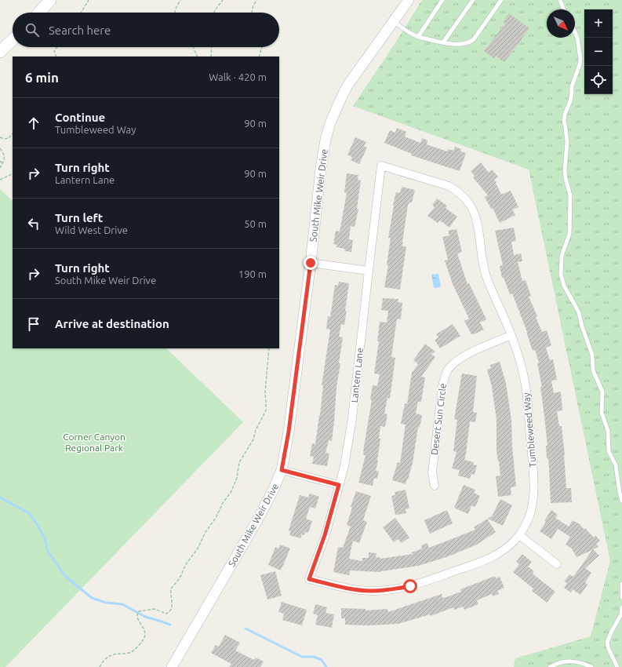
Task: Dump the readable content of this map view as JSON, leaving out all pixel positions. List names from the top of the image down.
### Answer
{
  "streets": {
    "street": [
      "South Mike Weir Drive",
      "Lantern Lane",
      "Desert Sun Circle",
      "Tumbleweed Way"
    ]
  },
  "crossings": [
    ["Lantern Lane", "Tumbleweed Way"],
    ["Desert Sun Circle", "Tumbleweed Way"]
  ],
  "parks": ["Corner Canyon Regional Park"],
  "north": "bottom right",
  "page": {
    "map_buttons": ["+", "−"],
    "search": "Search here",
    "heading": ["6 min", "Walk · 420 m"],
    "list": [
      ["Continue", "Tumbleweed Way", "90 m"],
      ["Turn right", "Lantern Lane", "90 m"],
      ["Turn left", "Wild West Drive", "50 m"],
      ["Turn right", "South Mike Weir Drive", "190 m"],
      "Arrive at destination"
    ]
  }
}
